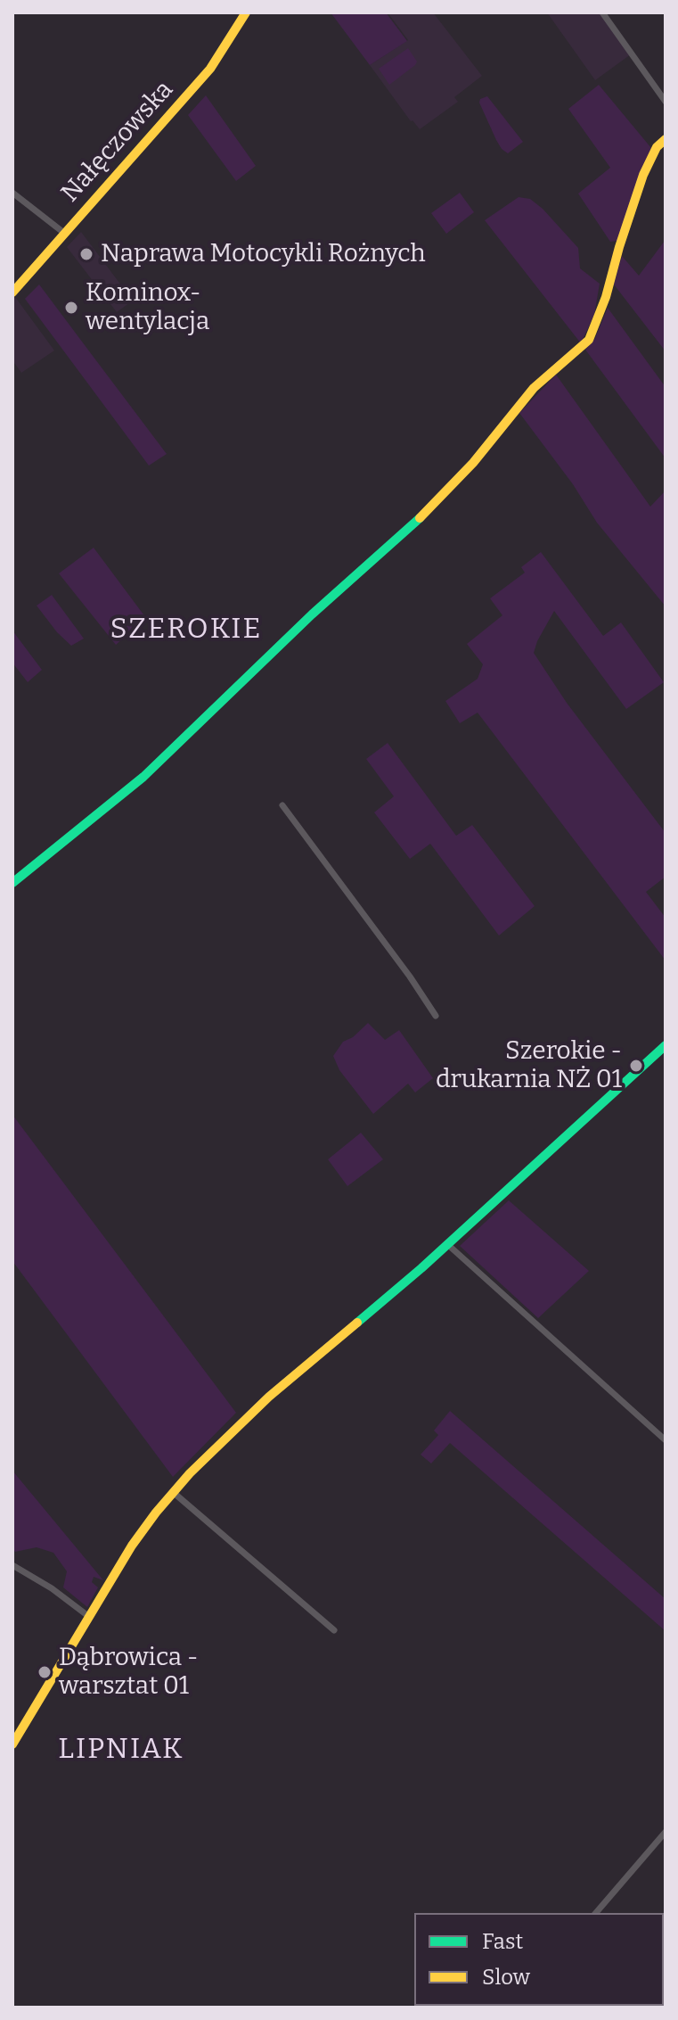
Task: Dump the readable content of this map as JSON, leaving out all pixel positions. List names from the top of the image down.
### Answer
{
  "streets": {
    "street": ["Nałęczowska"]
  },
  "districts": ["SZEROKIE", "LIPNIAK"],
  "places": [
    "Naprawa Motocykli Rożnych",
    "Kominox- wentylacja",
    "Szerokie - drukarnia NŻ 01",
    "Dąbrowica - warsztat 01"
  ],
  "legend": ["Fast", "Slow"]
}
